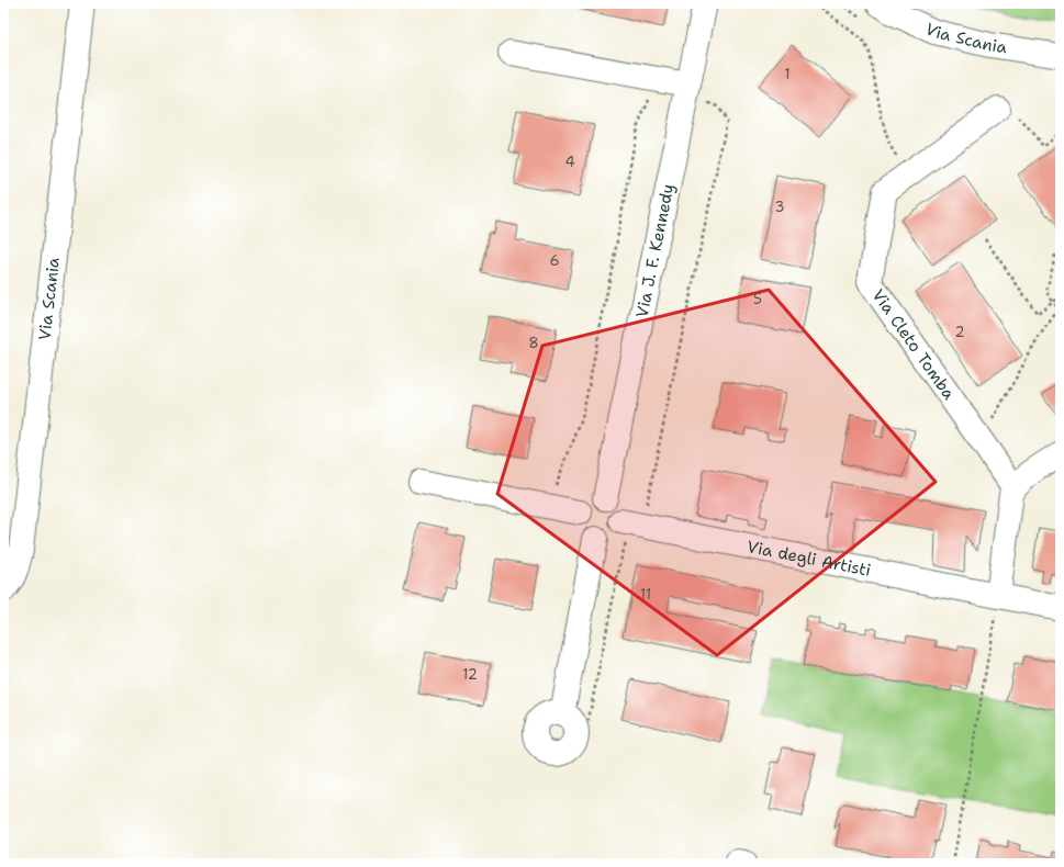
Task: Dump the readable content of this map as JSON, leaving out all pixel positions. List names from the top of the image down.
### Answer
{
  "streets": {
    "street": [
      "Via Scania",
      "Via J. F. Kennedy",
      "Via Cleto Tomba",
      "Via degli Artisti"
    ]
  },
  "house_numbers": [
    "1",
    "4",
    "3",
    "6",
    "5",
    "2",
    "8",
    "11",
    "12"
  ]
}
